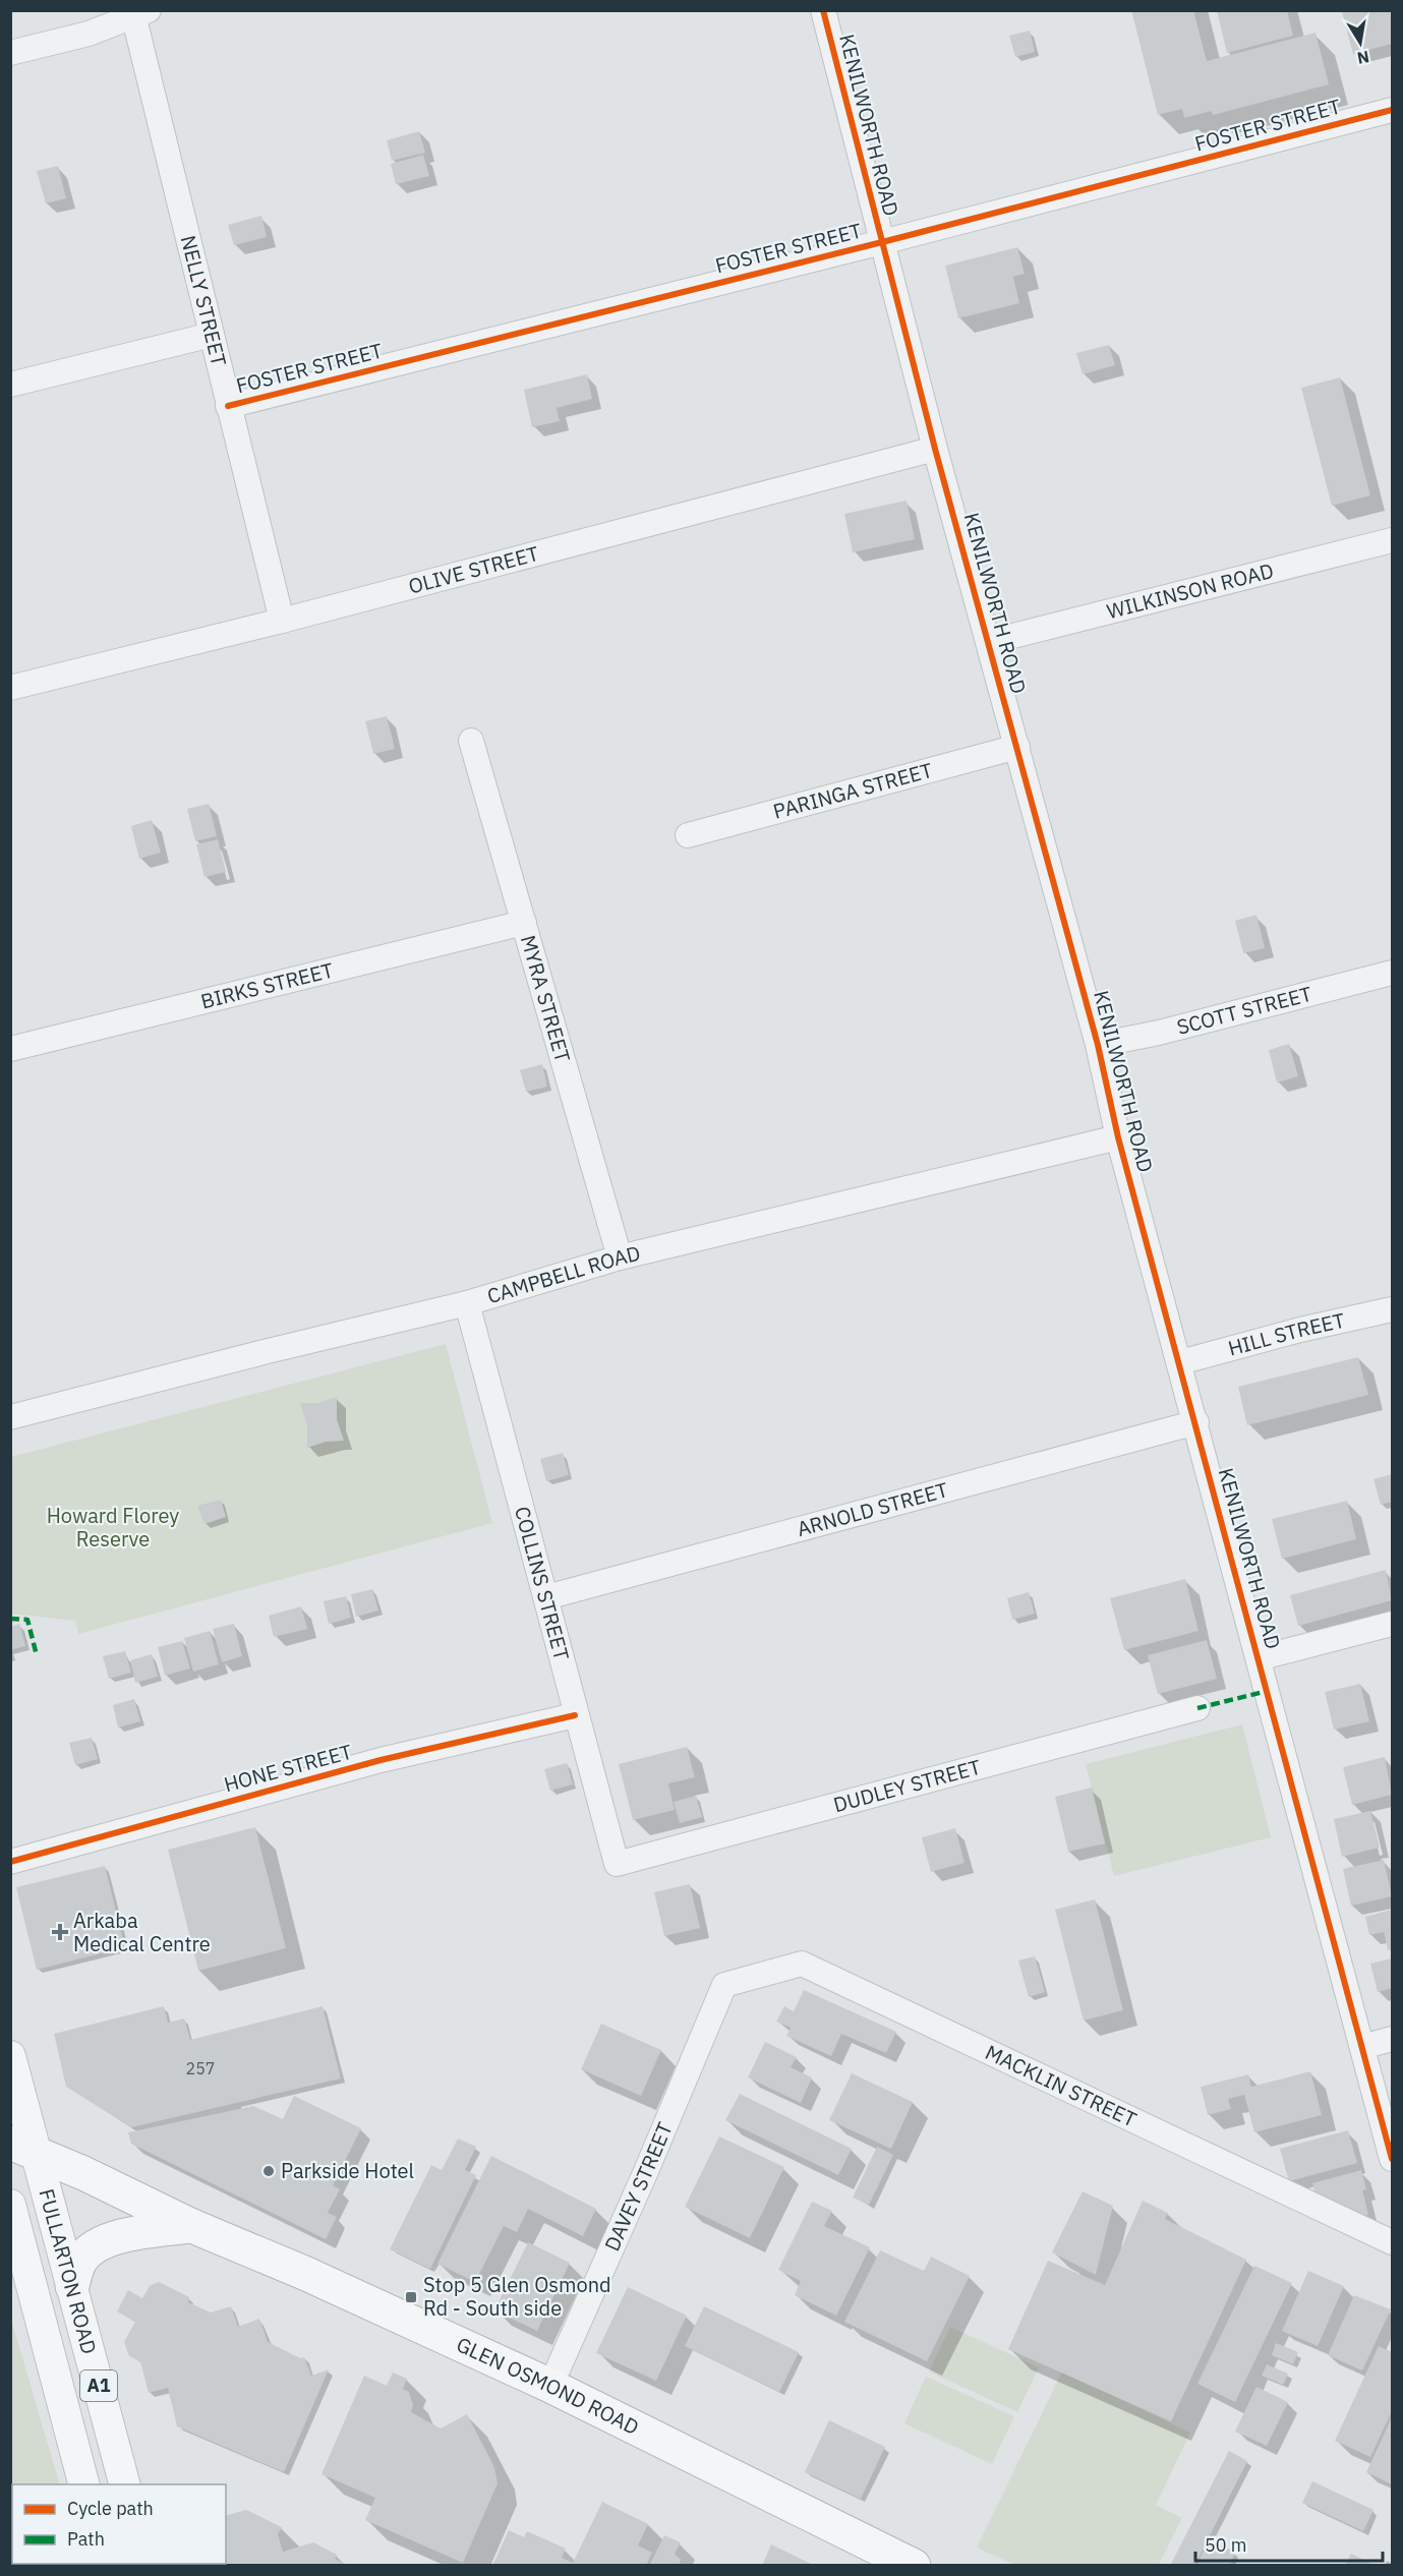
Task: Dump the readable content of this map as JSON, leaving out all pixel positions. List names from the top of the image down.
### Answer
{
  "streets": {
    "highway": ["GLEN OSMOND ROAD"],
    "main road": ["FULLARTON ROAD", "A1"],
    "street": [
      "KENILWORTH ROAD",
      "FOSTER STREET",
      "NELLY STREET",
      "OLIVE STREET",
      "WILKINSON ROAD",
      "PARINGA STREET",
      "BIRKS STREET",
      "MYRA STREET",
      "SCOTT STREET",
      "CAMPBELL ROAD",
      "HILL STREET",
      "ARNOLD STREET",
      "COLLINS STREET",
      "HONE STREET",
      "DUDLEY STREET",
      "MACKLIN STREET",
      "DAVEY STREET"
    ]
  },
  "crossings": [
    ["KENILWORTH ROAD", "FOSTER STREET"],
    ["KENILWORTH ROAD", "OLIVE STREET"],
    ["KENILWORTH ROAD", "WILKINSON ROAD"],
    ["KENILWORTH ROAD", "PARINGA STREET"],
    ["KENILWORTH ROAD", "SCOTT STREET"],
    ["KENILWORTH ROAD", "CAMPBELL ROAD"],
    ["KENILWORTH ROAD", "HILL STREET"],
    ["KENILWORTH ROAD", "ARNOLD STREET"],
    ["FOSTER STREET", "NELLY STREET"],
    ["NELLY STREET", "OLIVE STREET"],
    ["BIRKS STREET", "MYRA STREET"],
    ["MYRA STREET", "CAMPBELL ROAD"],
    ["CAMPBELL ROAD", "COLLINS STREET"],
    ["ARNOLD STREET", "COLLINS STREET"],
    ["COLLINS STREET", "HONE STREET"],
    ["COLLINS STREET", "DUDLEY STREET"],
    ["MACKLIN STREET", "DAVEY STREET"],
    ["DAVEY STREET", "GLEN OSMOND ROAD"],
    ["FULLARTON ROAD", "GLEN OSMOND ROAD"]
  ],
  "parks": ["Howard Florey Reserve"],
  "places": {
    "health": ["Arkaba Medical Centre"],
    "other": ["Parkside Hotel"],
    "transit": ["Stop 5 Glen Osmond Rd - South side"]
  },
  "house_numbers": ["257"],
  "legend": ["Cycle path", "Path"],
  "scale_bar": "50 m",
  "north": "bottom"
}
